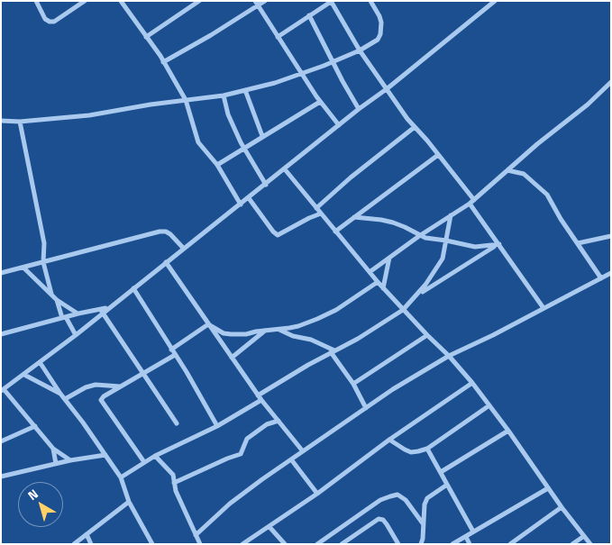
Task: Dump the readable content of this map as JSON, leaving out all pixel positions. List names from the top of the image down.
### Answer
{
  "north": "top left"
}
